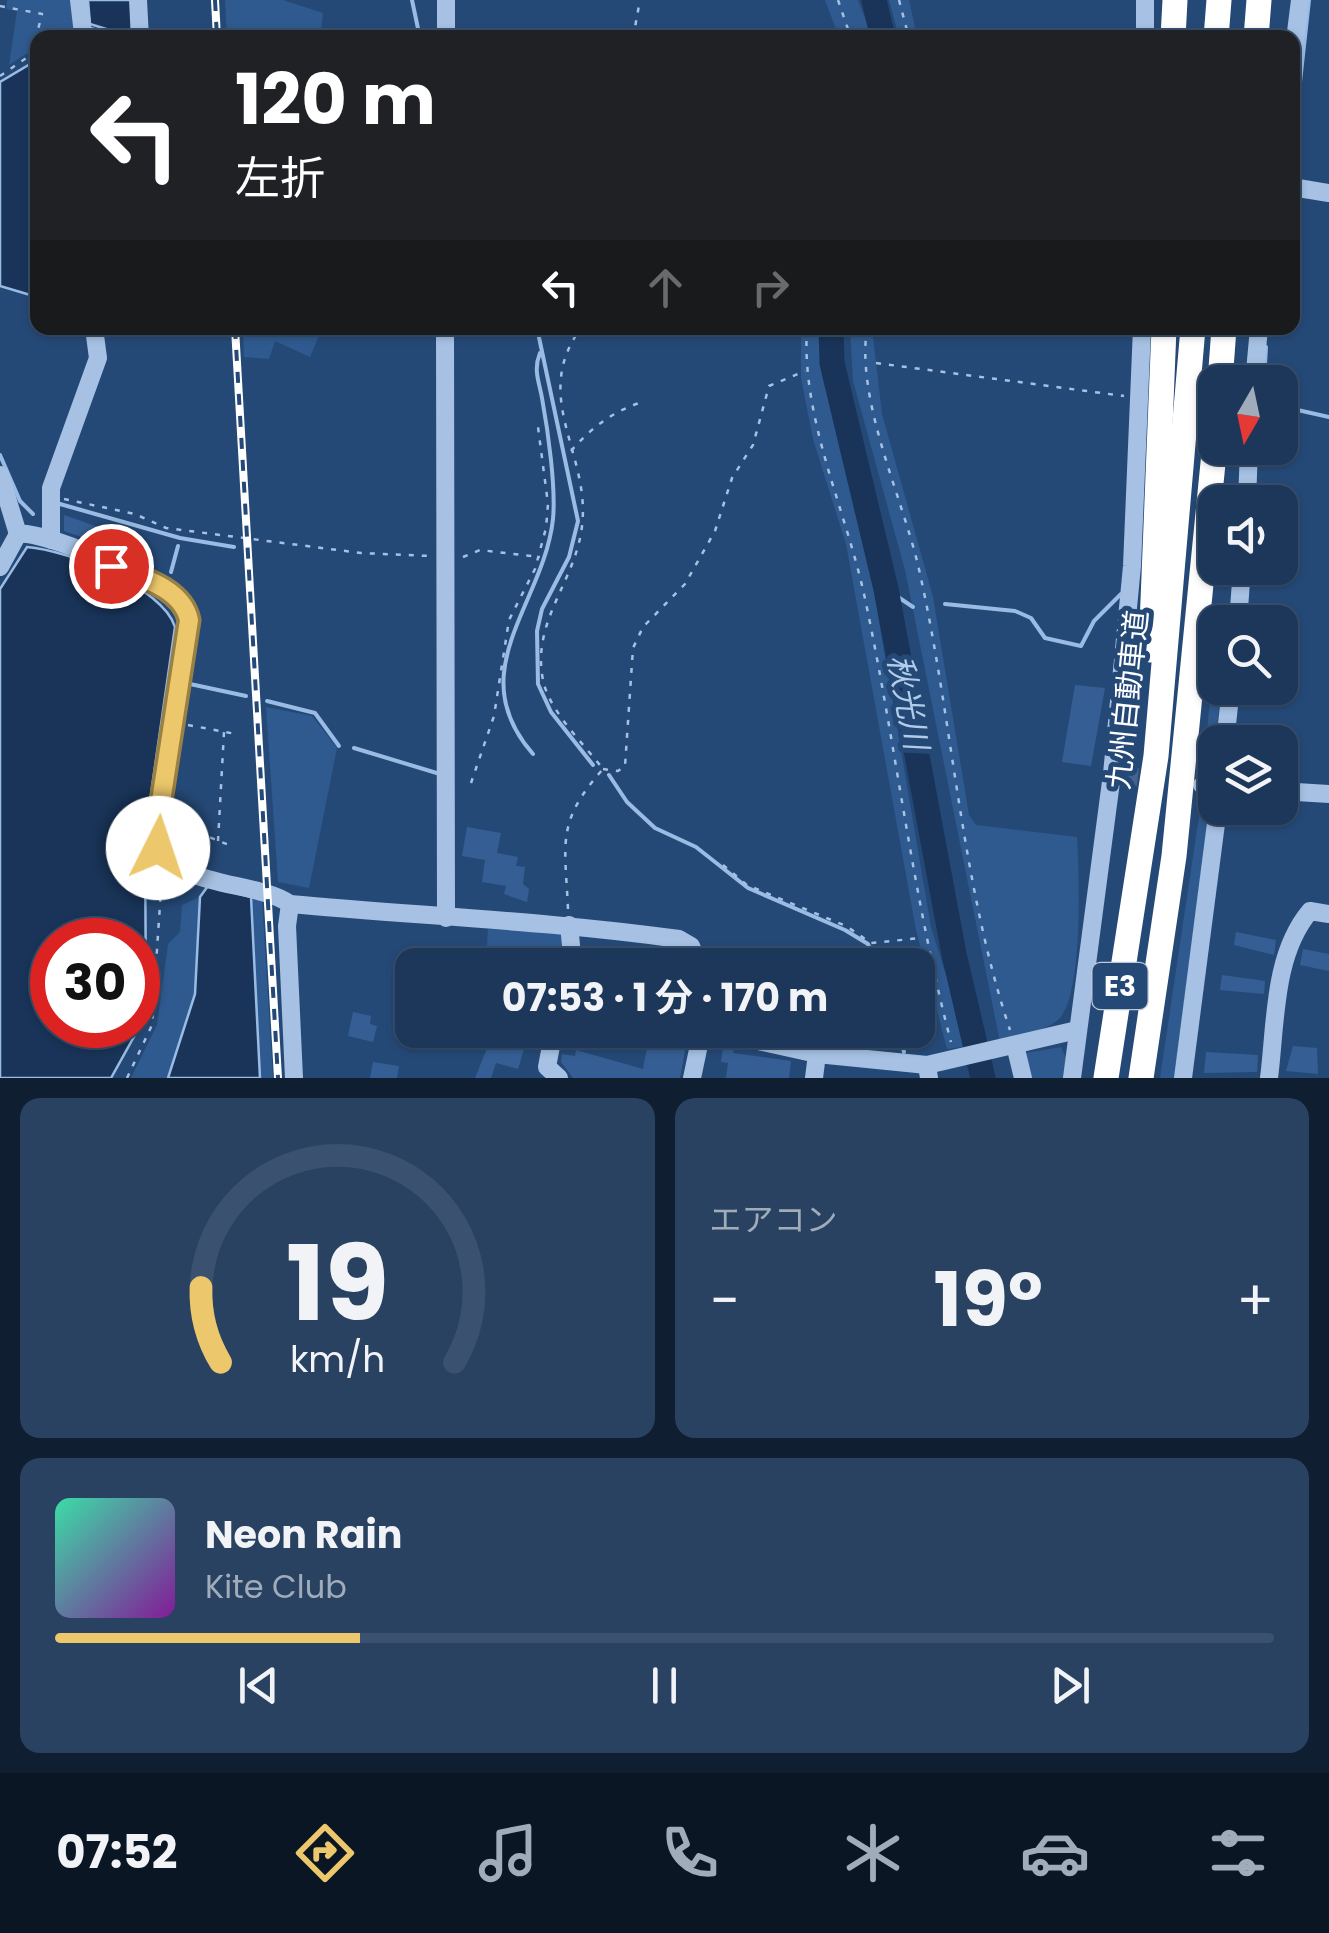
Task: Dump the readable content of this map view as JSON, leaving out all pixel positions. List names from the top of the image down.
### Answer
{
  "streets": {
    "highway": ["九州自動車道", "E3"]
  },
  "water": ["秋光川"],
  "north": "bottom",
  "page": {
    "turn": ["120 m", "左折"],
    "limit": "30",
    "trip": "07:53 · 1 分 · 170 m",
    "tile": "エアコン",
    "heat": ["−", "19°", "+"],
    "song": ["Neon Rain", "Kite Club"],
    "tabs": "07:52",
    "gauge": ["19", "km/h"]
  }
}
